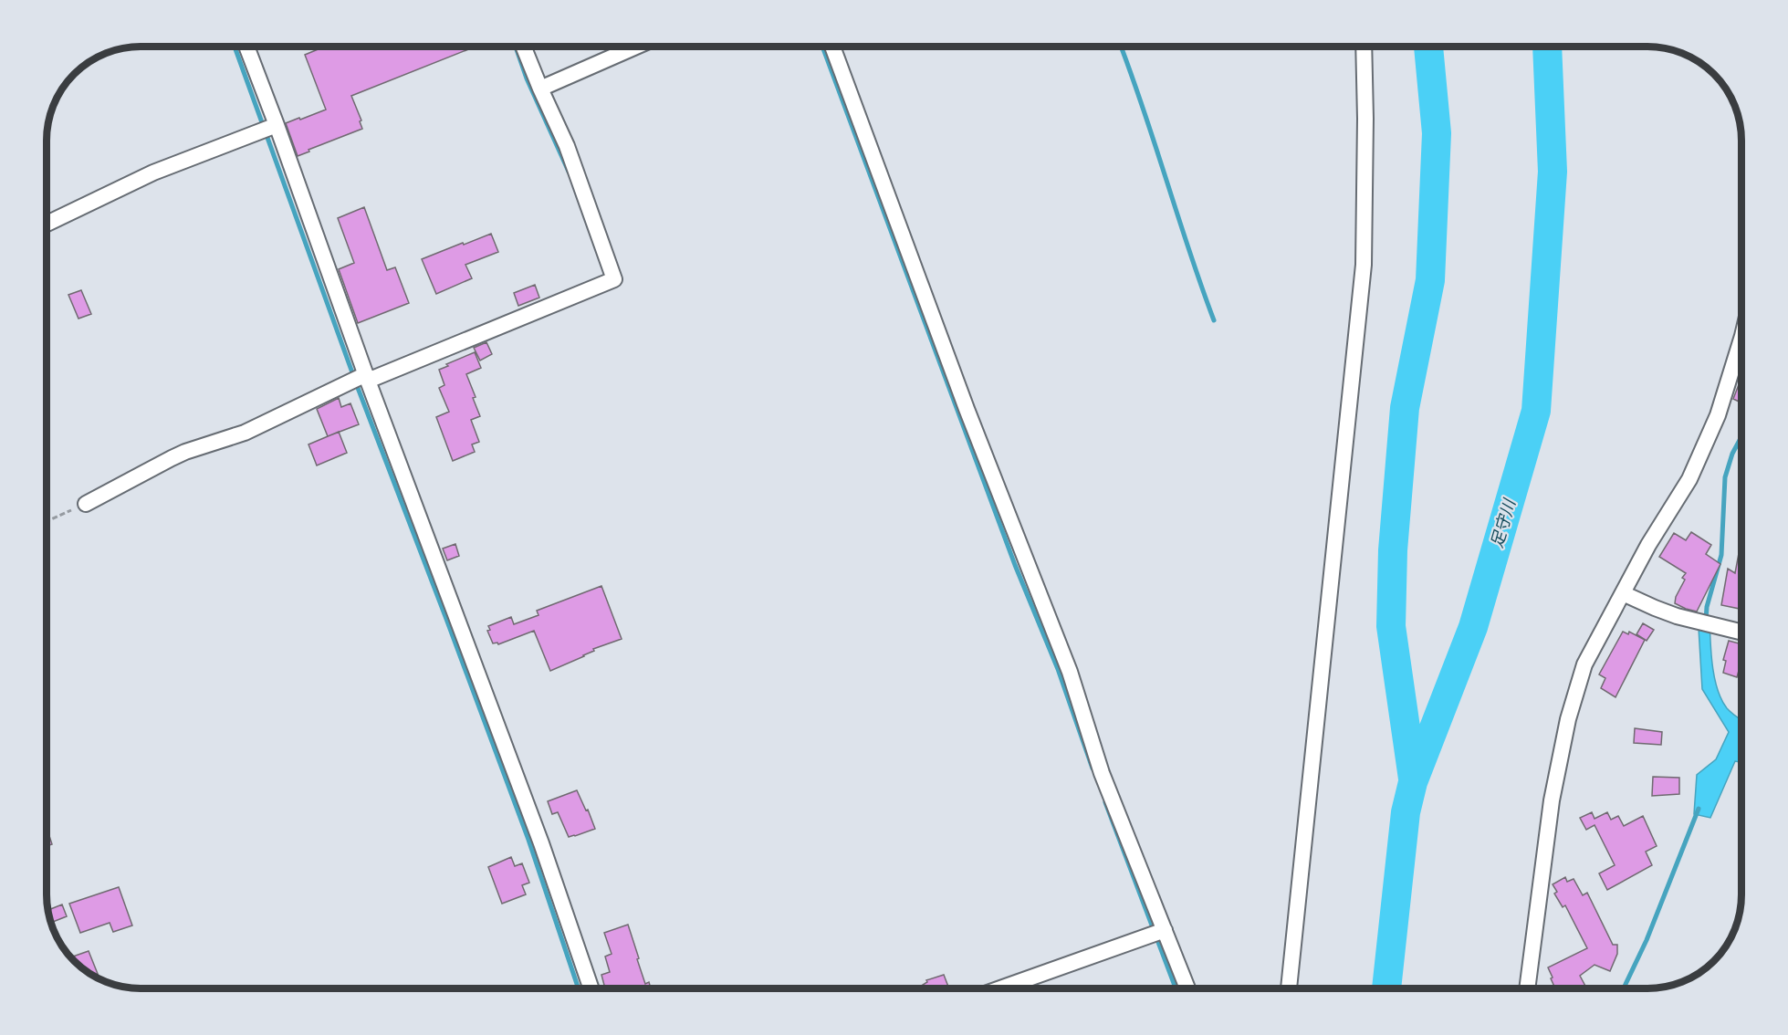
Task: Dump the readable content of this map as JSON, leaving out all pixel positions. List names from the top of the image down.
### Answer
{
  "water": ["足守川"]
}
